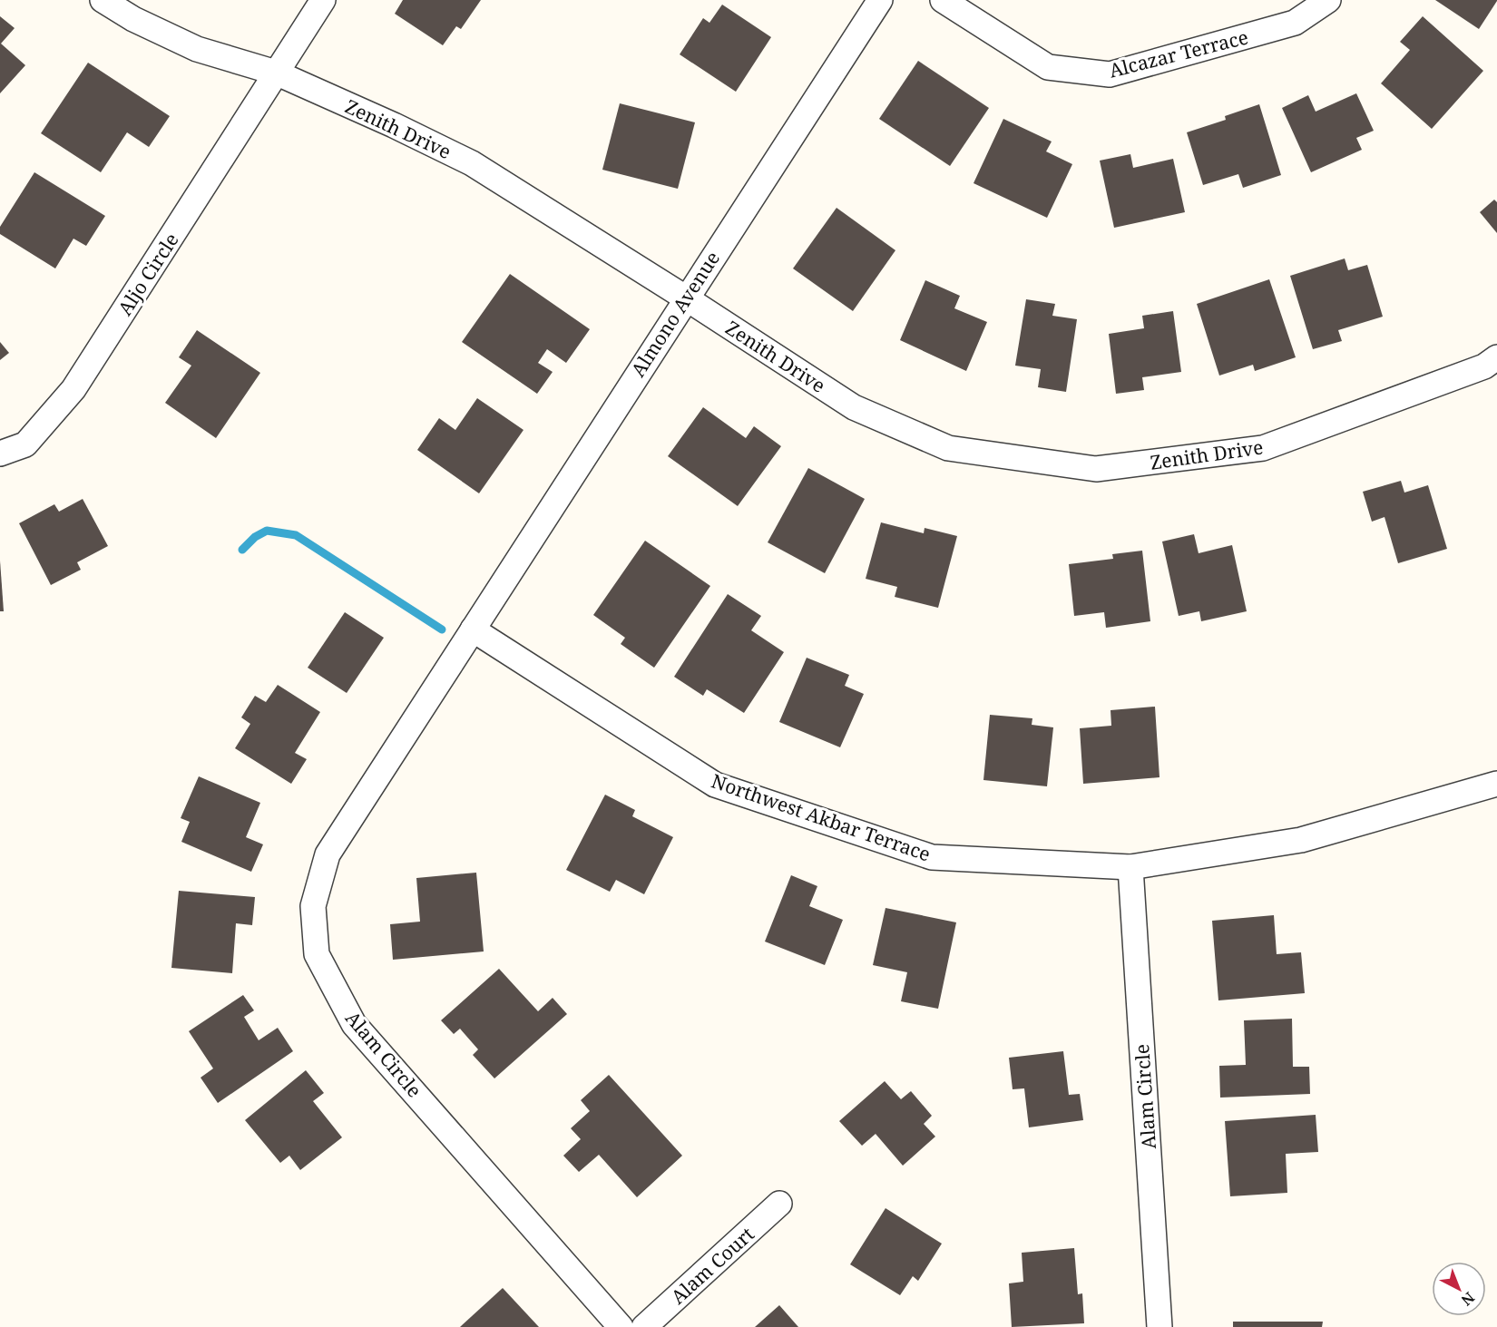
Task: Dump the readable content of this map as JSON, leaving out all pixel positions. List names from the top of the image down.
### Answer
{
  "streets": {
    "street": [
      "Alcazar Terrace",
      "Zenith Drive",
      "Aljo Circle",
      "Almono Avenue",
      "Northwest Akbar Terrace",
      "Alam Circle",
      "Alam Court"
    ]
  },
  "crossings": [
    ["Zenith Drive", "Aljo Circle"],
    ["Zenith Drive", "Almono Avenue"],
    ["Almono Avenue", "Northwest Akbar Terrace"],
    ["Almono Avenue", "Alam Circle"],
    ["Northwest Akbar Terrace", "Alam Circle"]
  ],
  "north": "bottom right"
}
